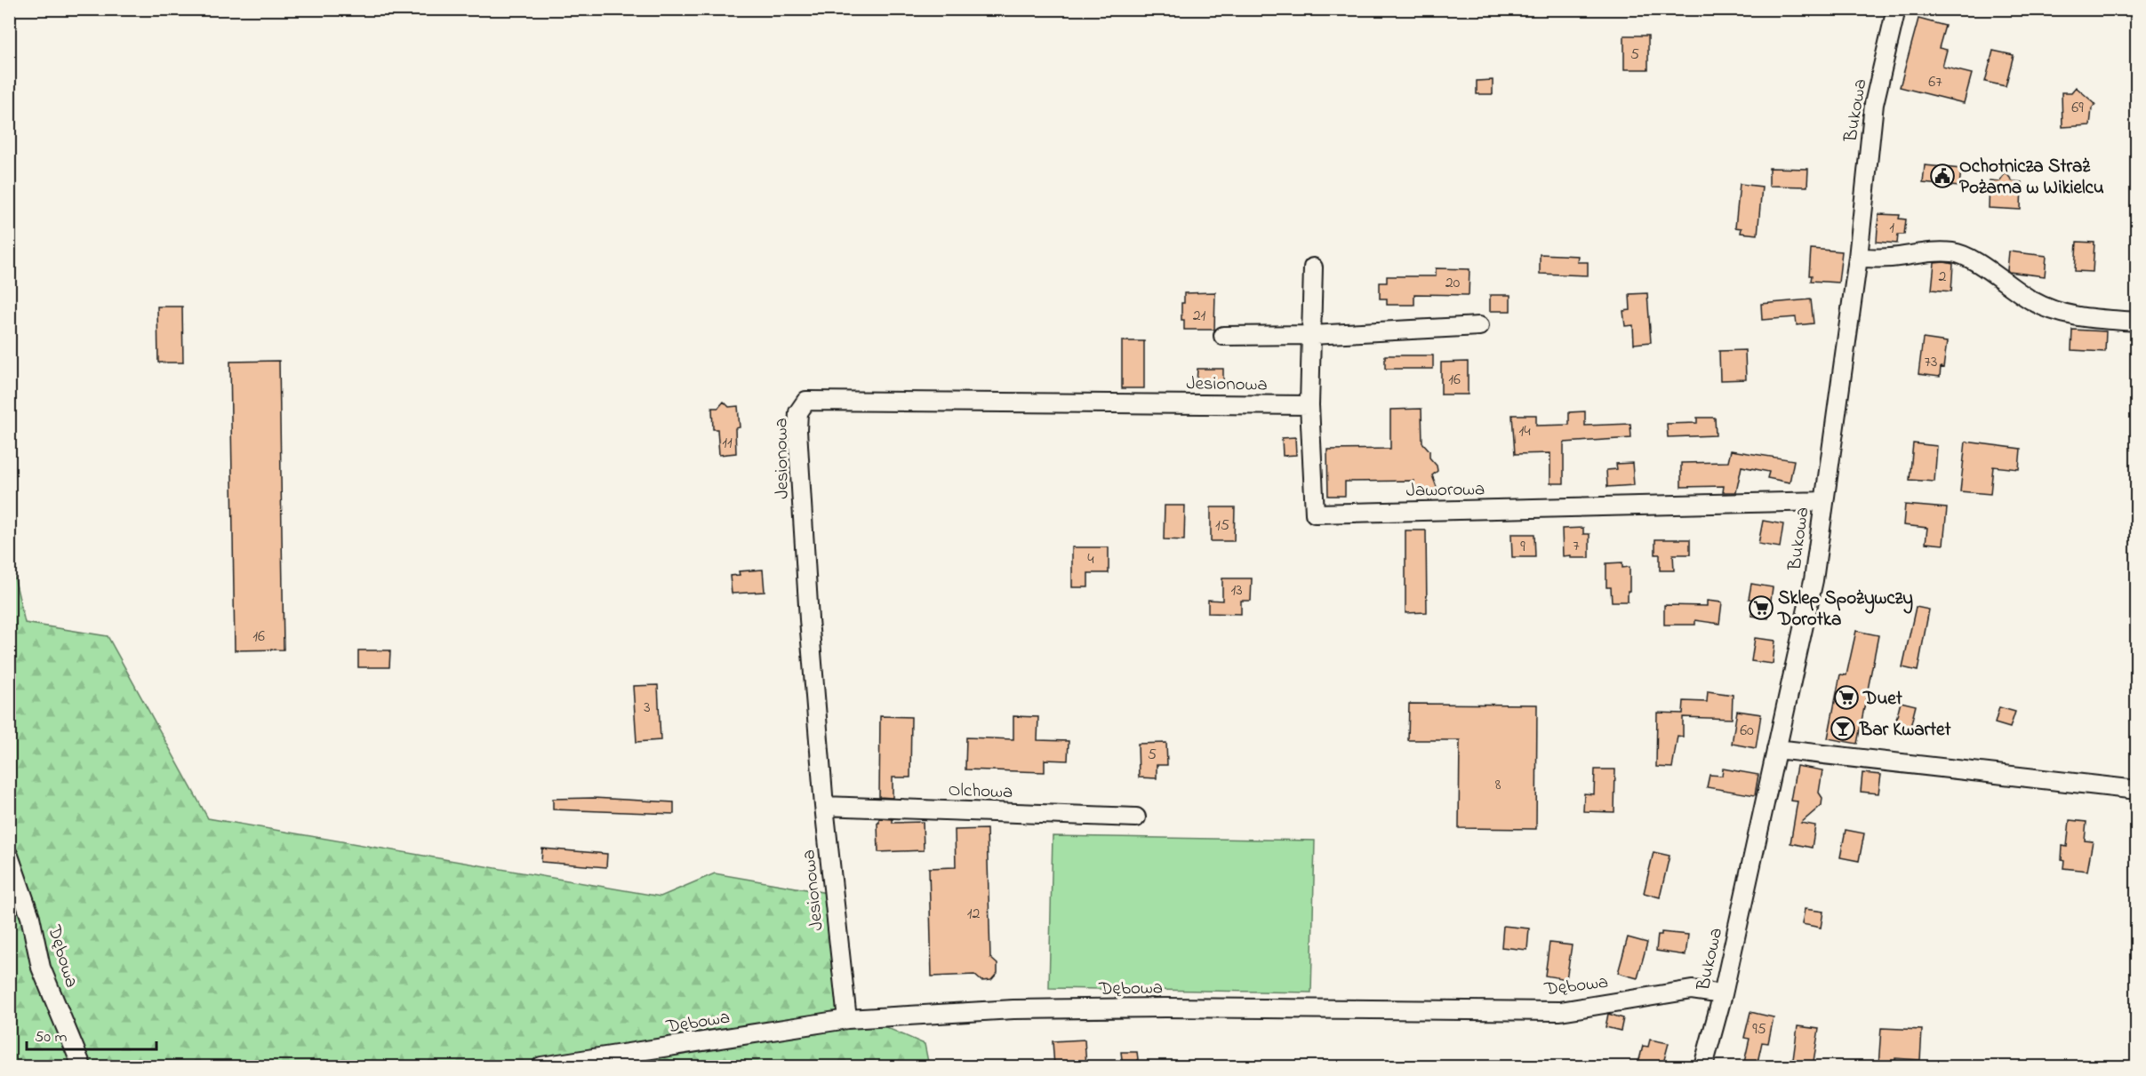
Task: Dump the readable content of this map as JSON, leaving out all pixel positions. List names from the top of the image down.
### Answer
{
  "streets": {
    "street": [
      "Bukowa",
      "Jesionowa",
      "Jaworowa",
      "Olchowa",
      "Dębowa"
    ]
  },
  "crossings": [
    ["Bukowa", "Jaworowa"],
    ["Bukowa", "Dębowa"],
    ["Jesionowa", "Jaworowa"],
    ["Jesionowa", "Olchowa"],
    ["Jesionowa", "Dębowa"]
  ],
  "places": {
    "public building": ["Ochotnicza Straż Pożarna w Wikielcu"],
    "supermarket": ["Sklep Spożywczy Dorotka", "Duet"],
    "bar": ["Bar Kwartet"]
  },
  "house_numbers": [
    "5",
    "67",
    "69",
    "1",
    "2",
    "20",
    "21",
    "73",
    "16",
    "14",
    "11",
    "15",
    "7",
    "9",
    "4",
    "13",
    "16",
    "3",
    "60",
    "5",
    "8",
    "12",
    "95"
  ],
  "scale_bar": "50 m"
}
